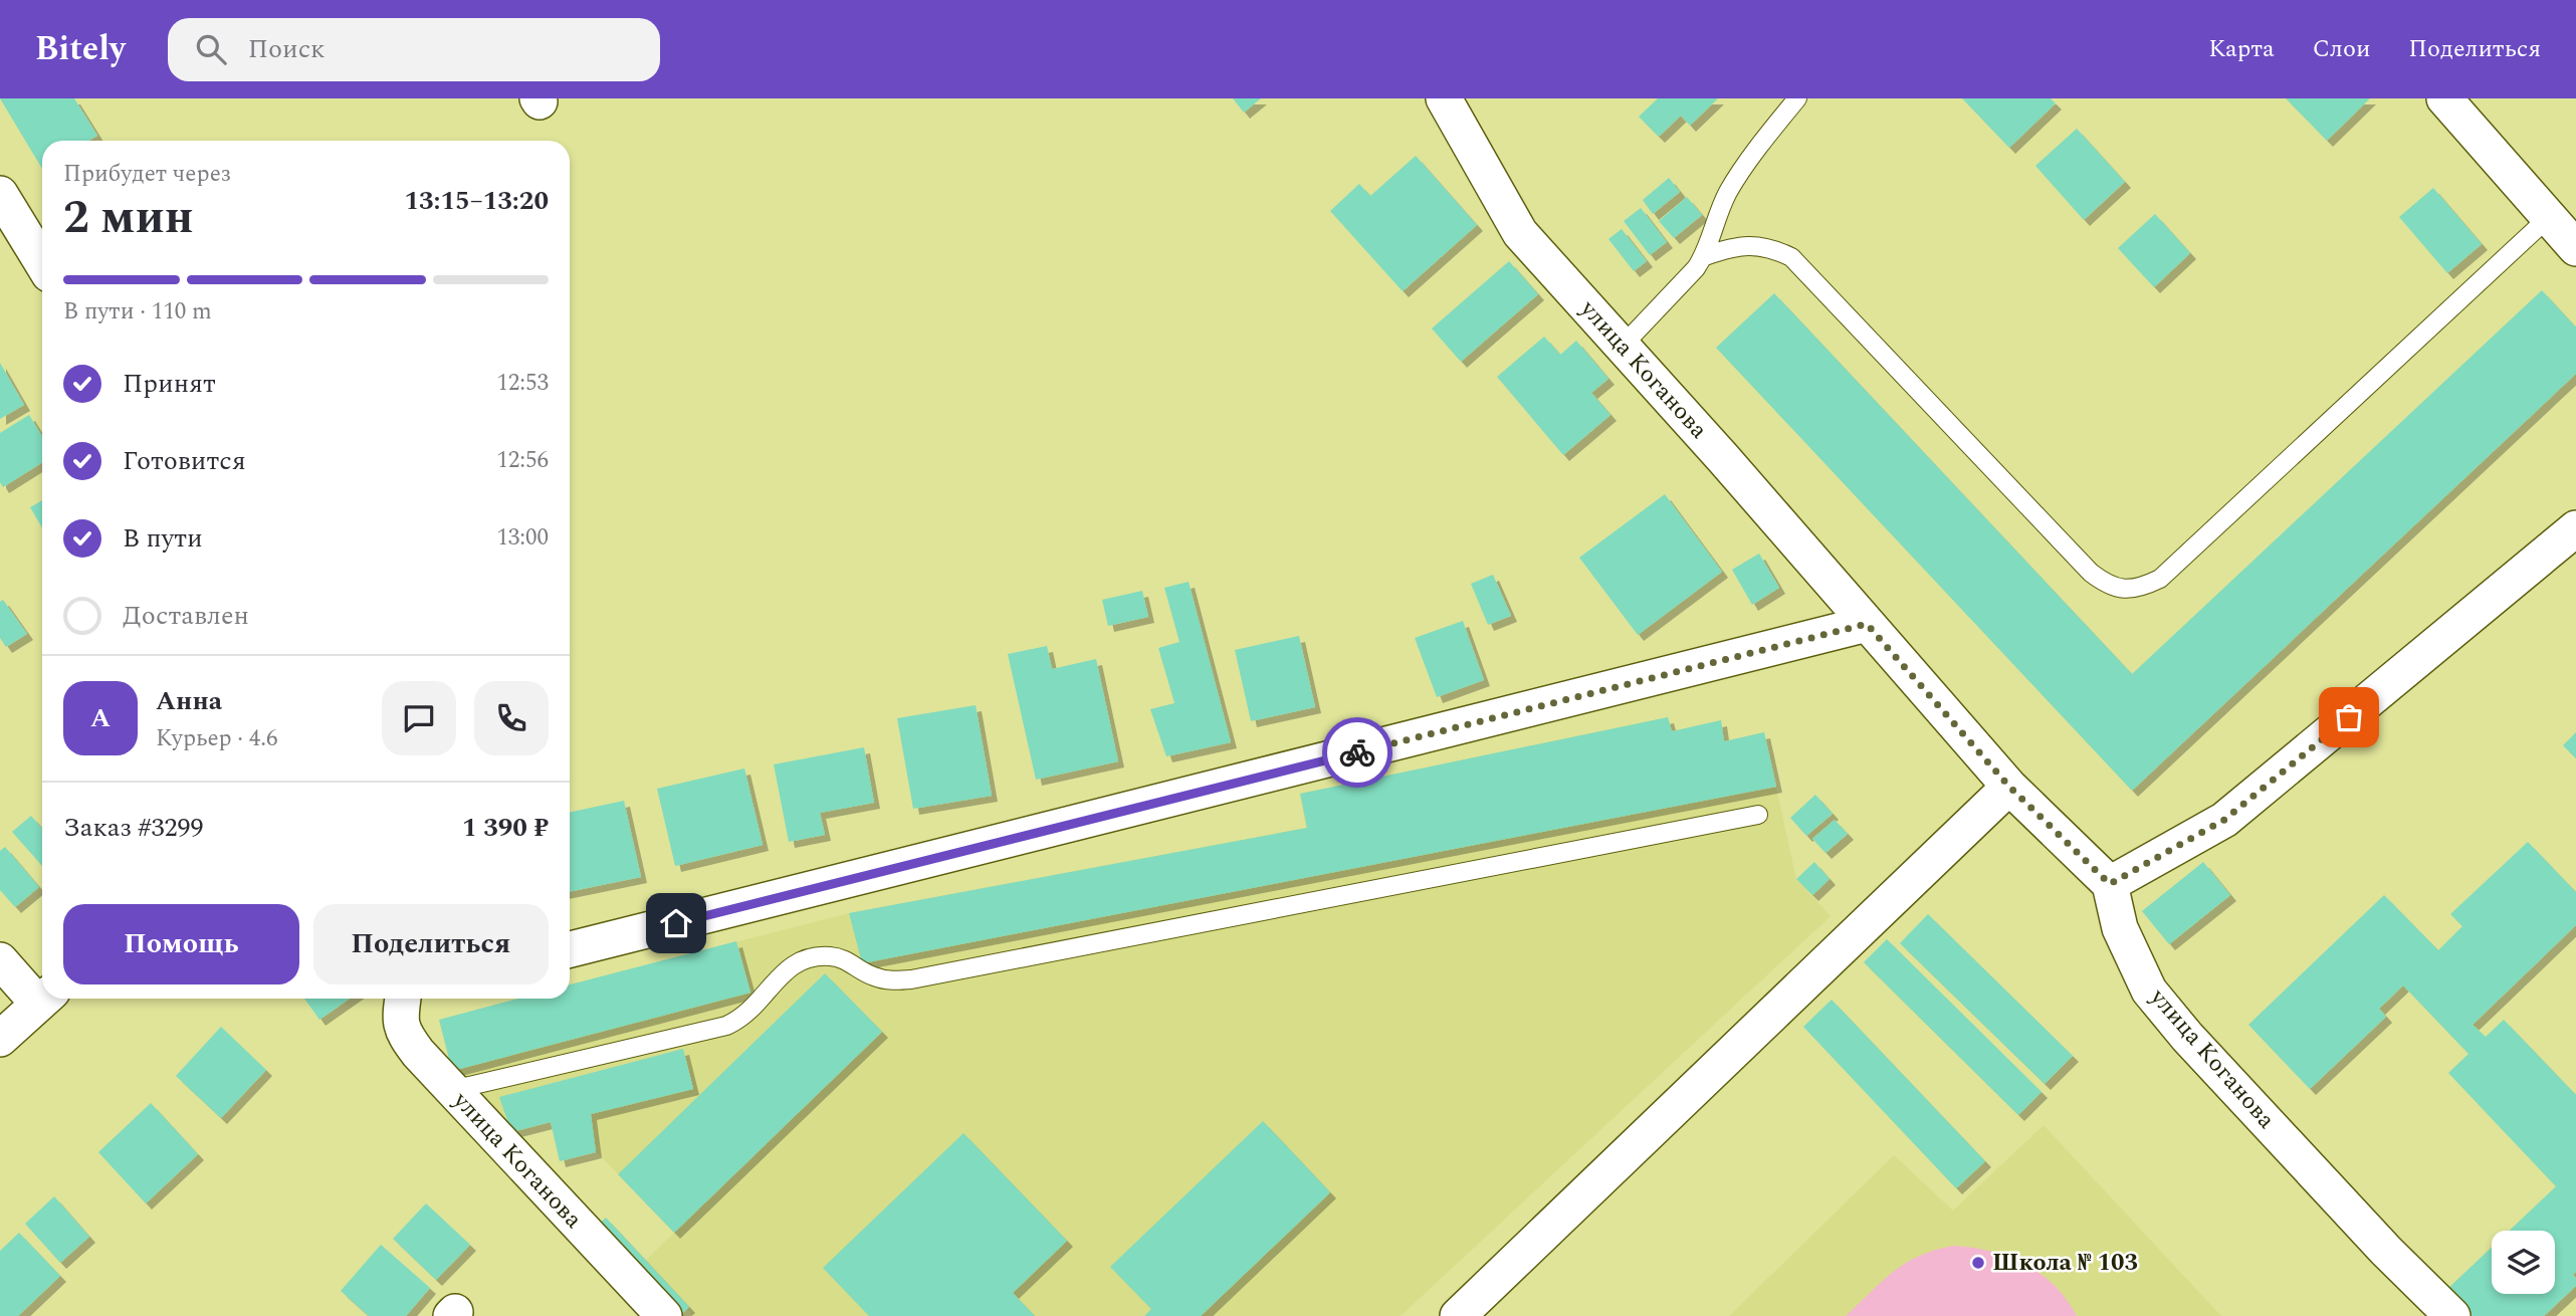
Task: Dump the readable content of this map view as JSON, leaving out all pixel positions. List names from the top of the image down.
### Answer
{
  "streets": {
    "street": ["улица Коганова"]
  },
  "places": ["Школа № 103"],
  "page": {
    "header": "Bitely",
    "search": "Поиск",
    "nav": ["Карта", "Слои", "Поделиться"],
    "heading": ["2 мин", "Прибудет через", "13:15–13:20"],
    "panel": [
      "Анна",
      "Курьер · 4.6",
      "Заказ #3299",
      "1 390 ₽"
    ],
    "bar": "В пути · 110 m",
    "list": [
      ["Принят", "12:53"],
      ["Готовится", "12:56"],
      ["В пути", "13:00"],
      "Доставлен"
    ],
    "round": "А",
    "buttons": ["Помощь", "Поделиться"]
  }
}
